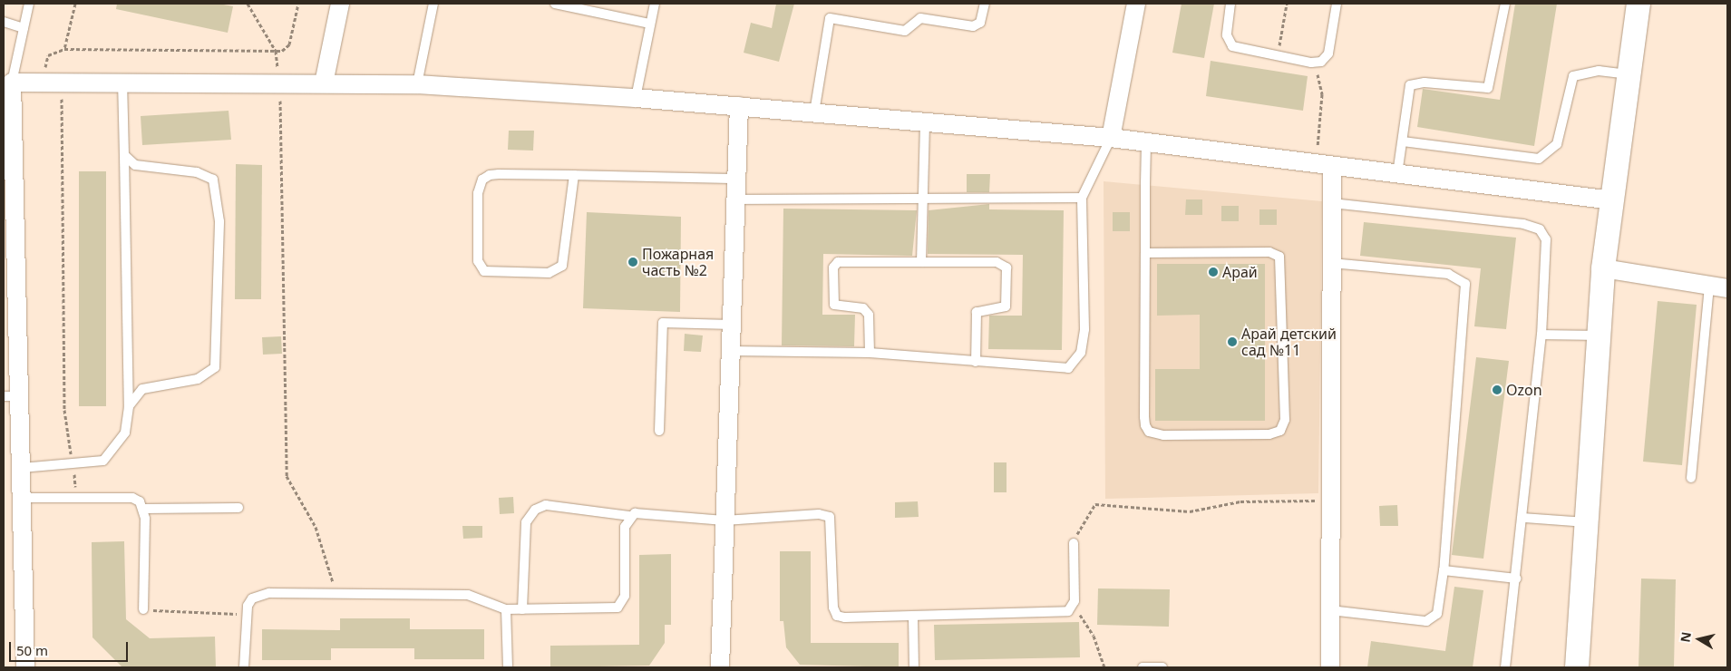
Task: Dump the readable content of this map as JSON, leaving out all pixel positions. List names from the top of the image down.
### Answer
{
  "places": [
    "Пожарная часть №2",
    "Арай",
    "Арай детский сад №11",
    "Ozon"
  ],
  "scale_bar": "50 m",
  "north": "left"
}
